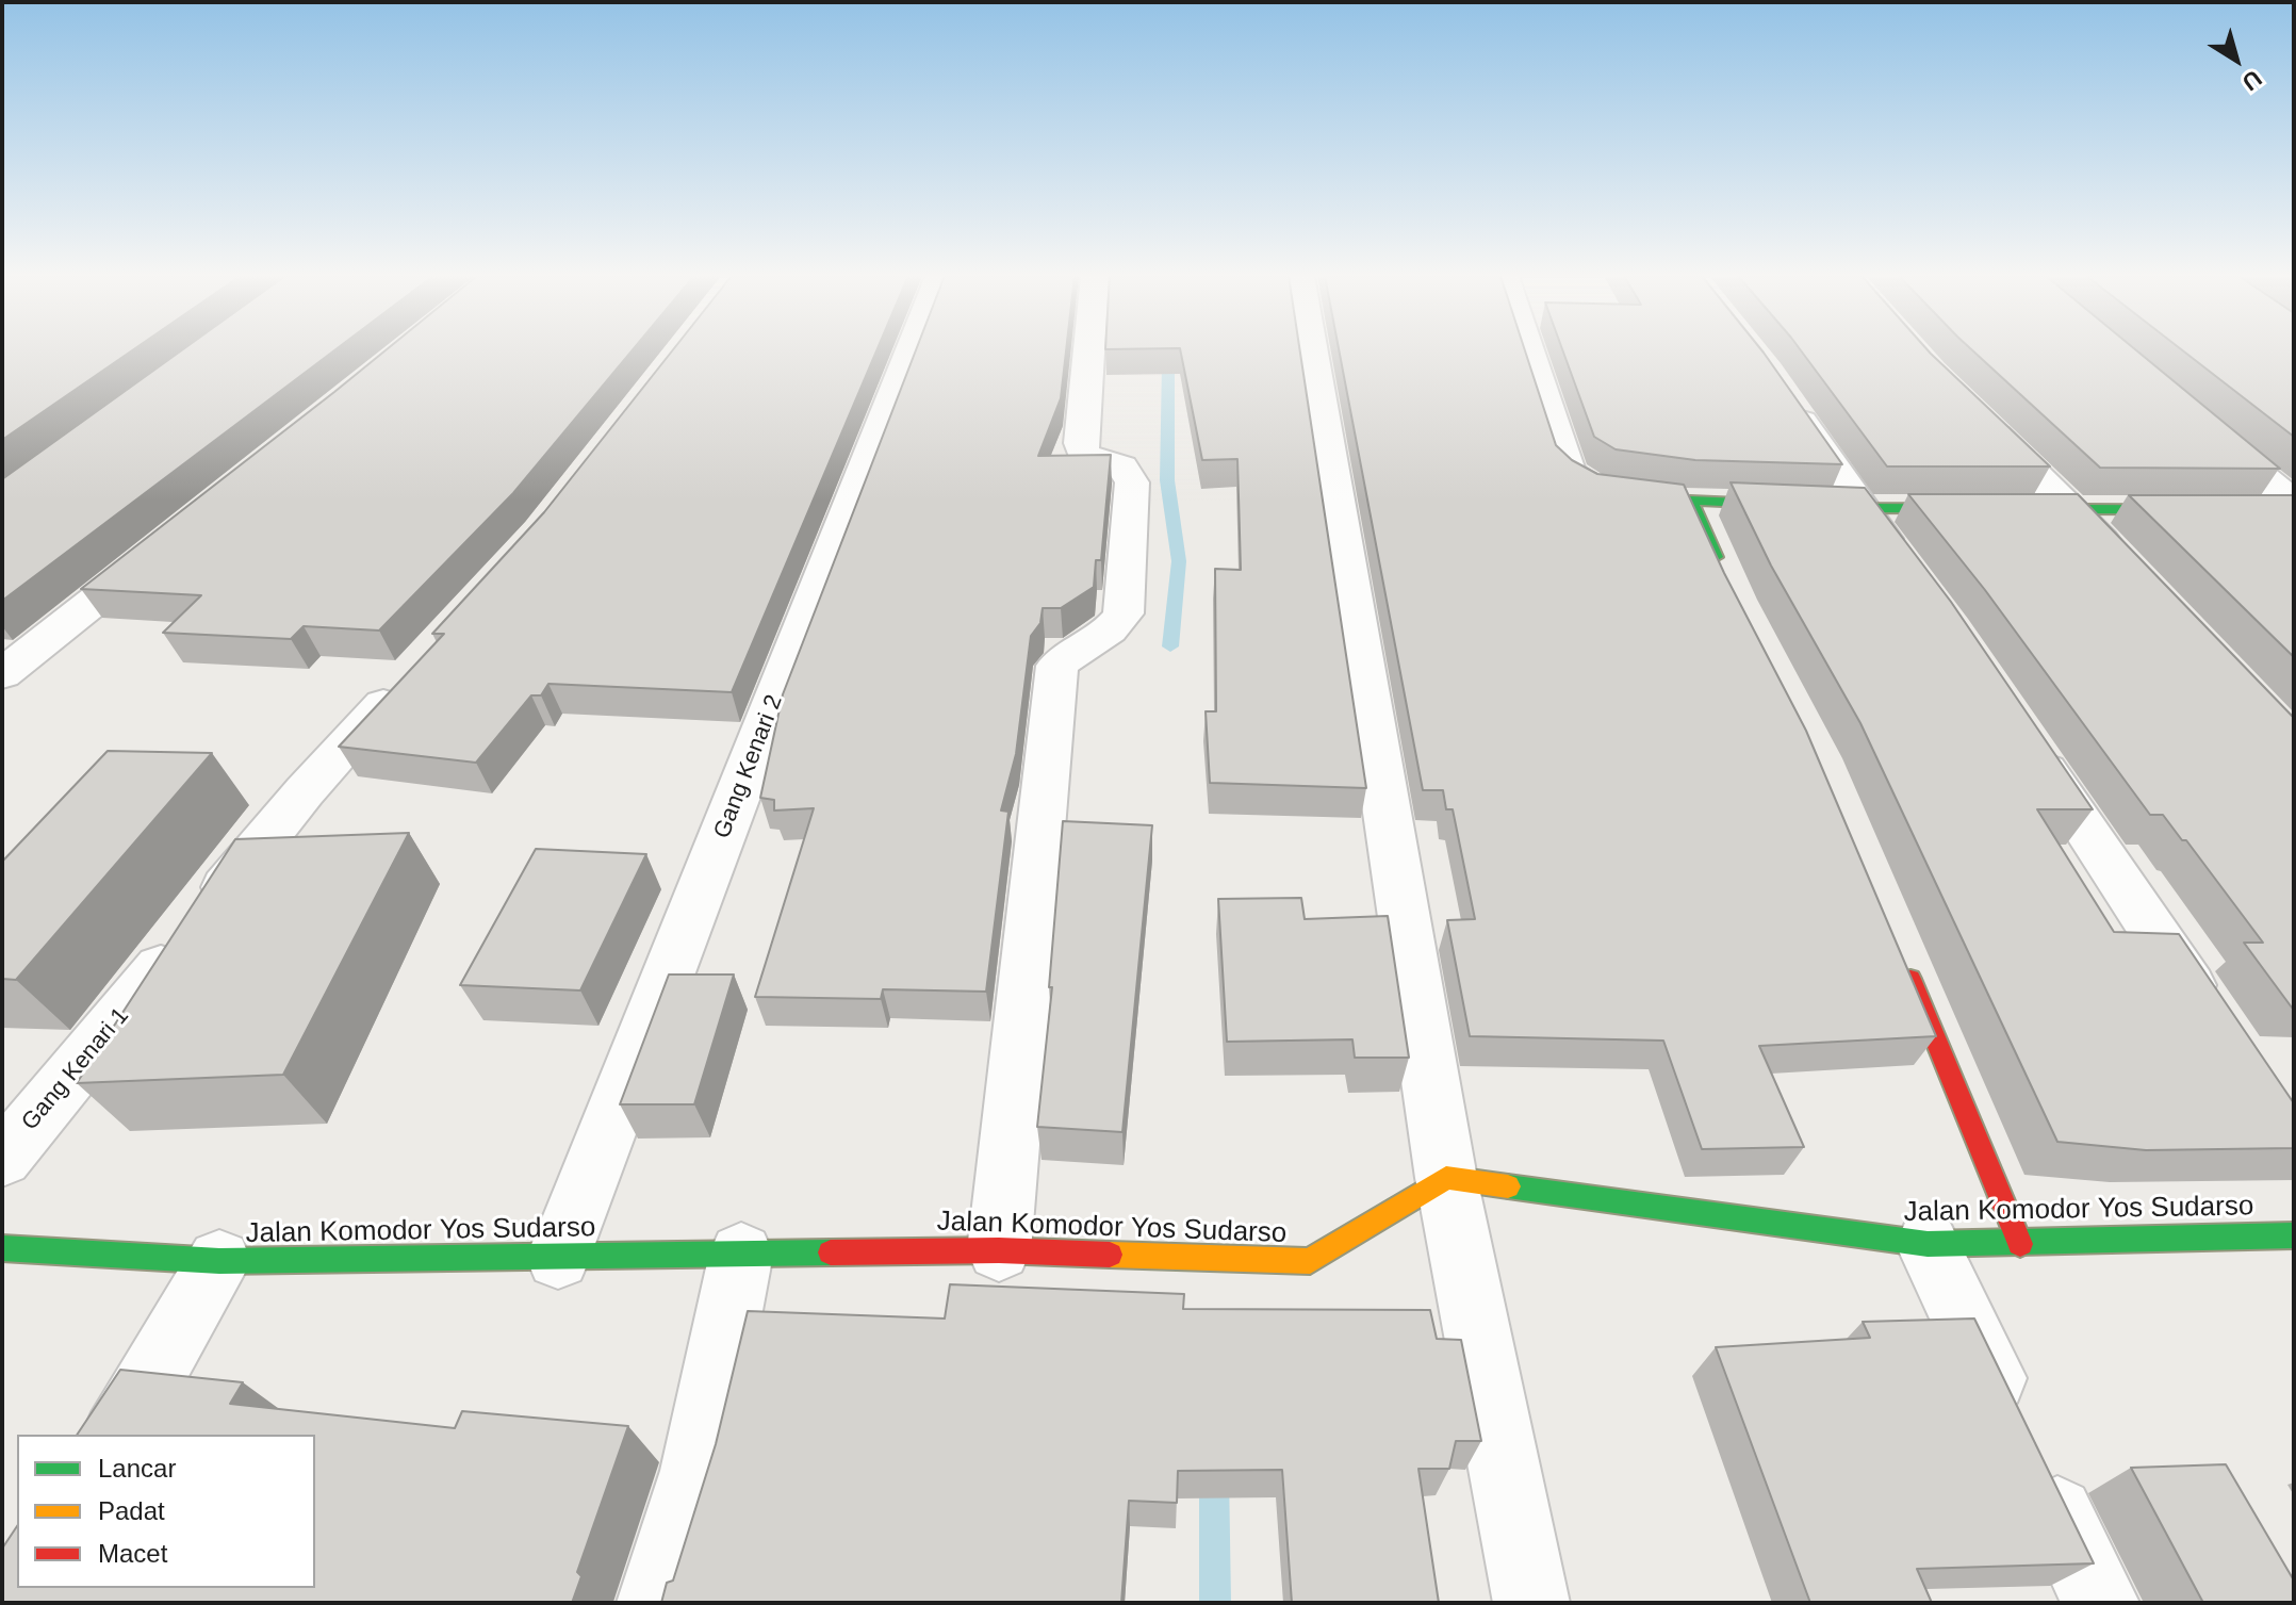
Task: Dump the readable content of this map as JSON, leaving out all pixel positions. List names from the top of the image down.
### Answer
{
  "streets": {
    "street": ["Gang Kenari 2", "Gang Kenari 1", "Jalan Komodor Yos Sudarso"]
  },
  "crossings": [
    ["Gang Kenari 2", "Jalan Komodor Yos Sudarso"]
  ],
  "legend": ["Lancar", "Padat", "Macet"],
  "north": "bottom right"
}
